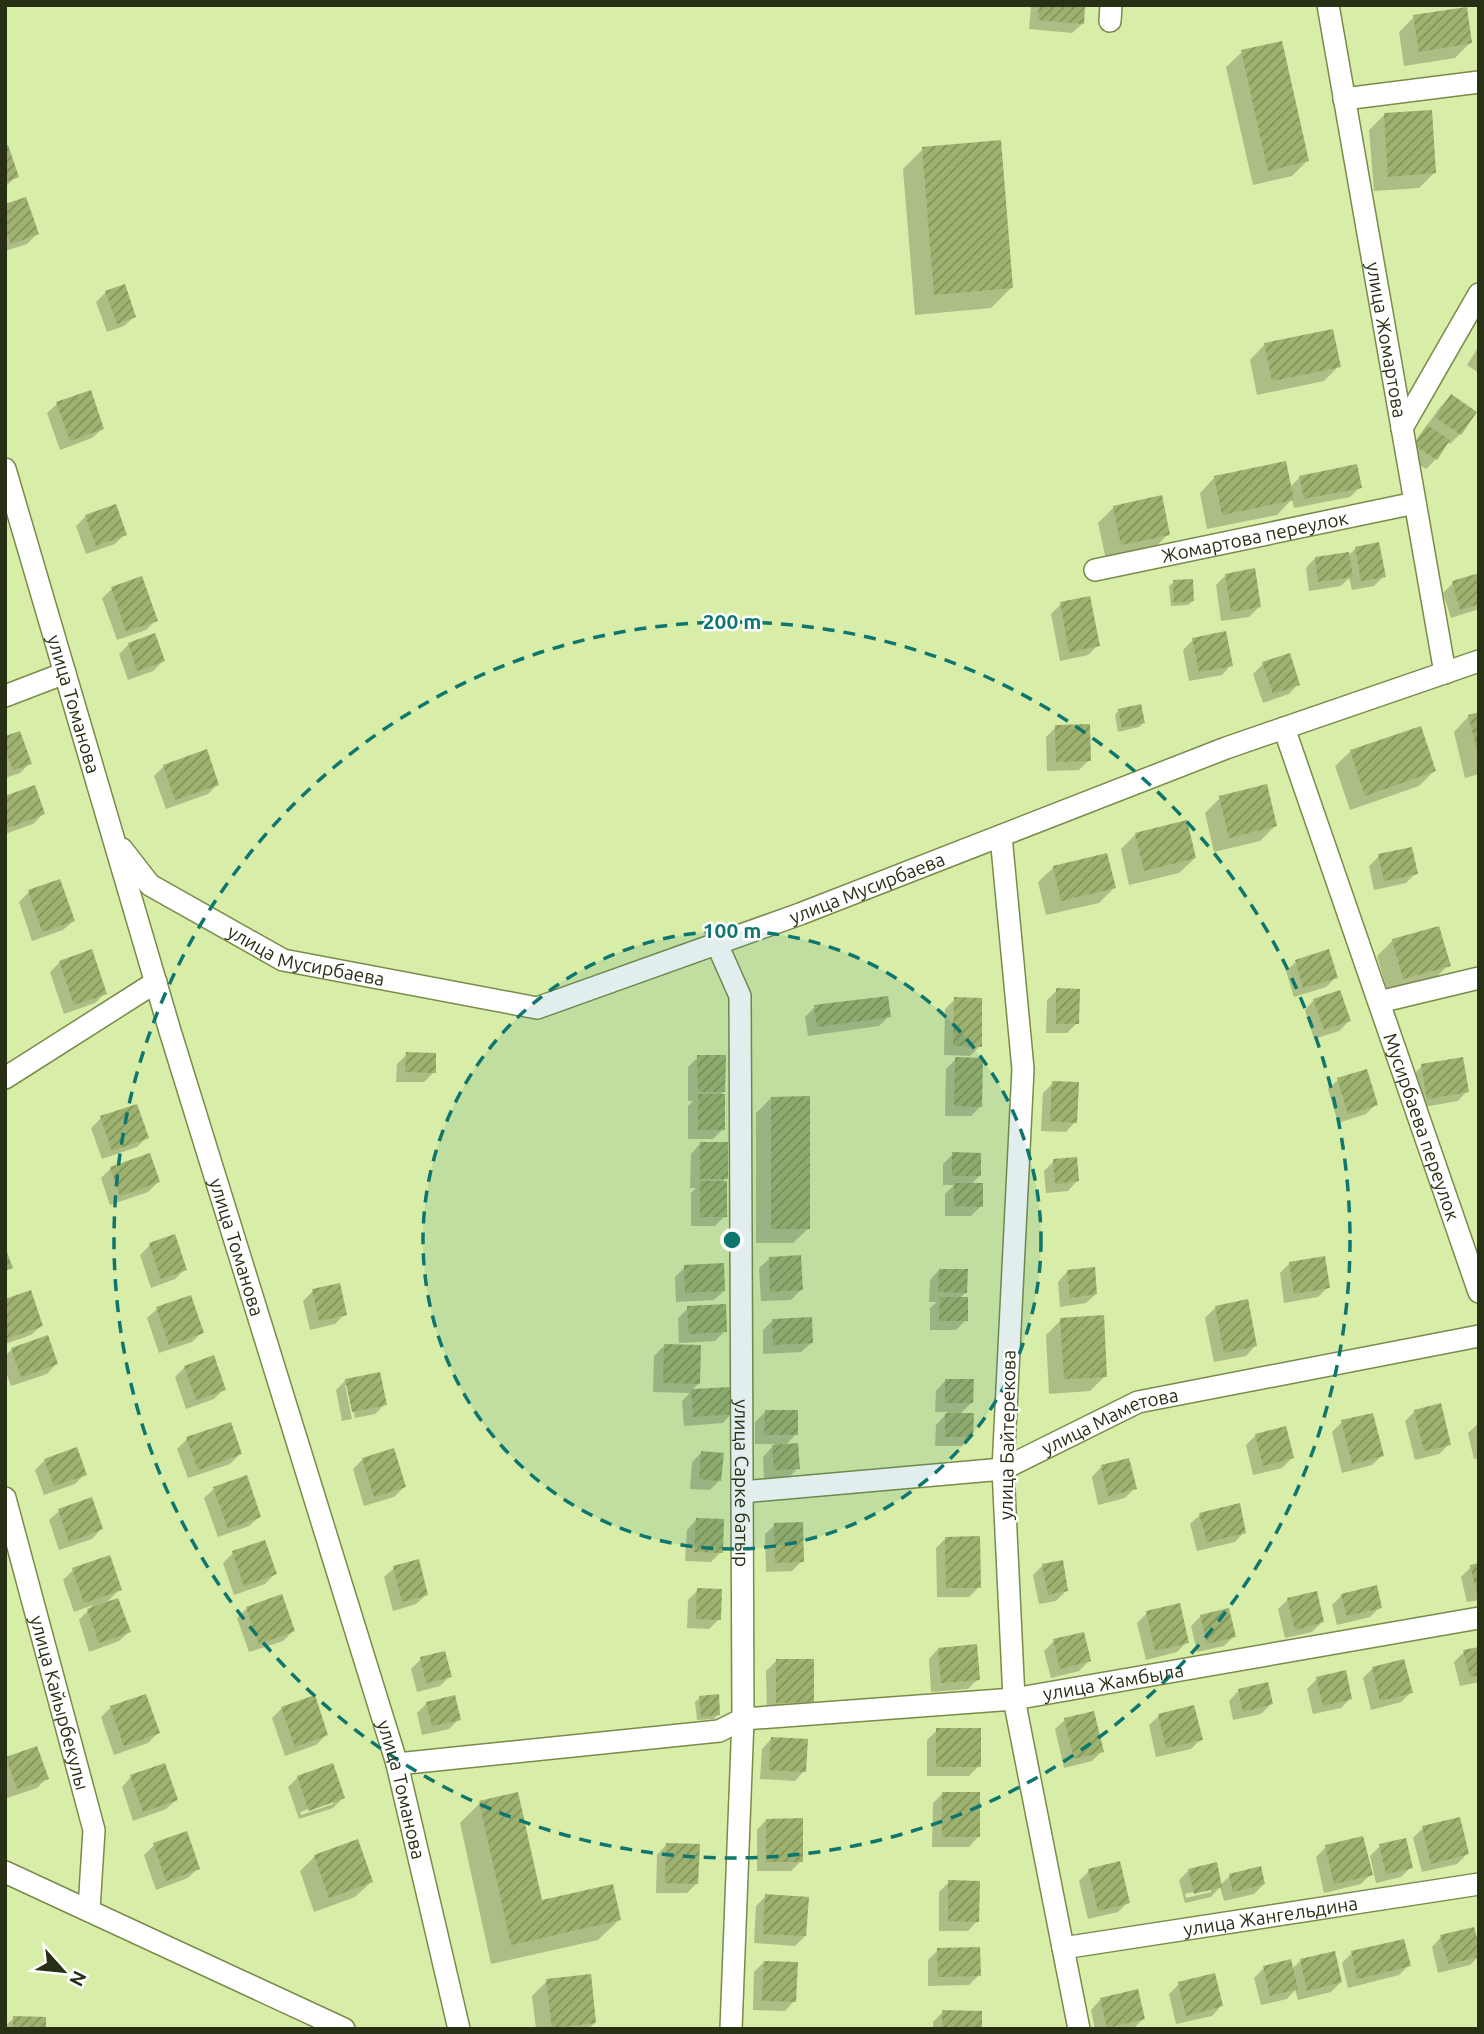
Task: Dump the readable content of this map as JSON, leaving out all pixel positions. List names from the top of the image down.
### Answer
{
  "streets": {
    "street": [
      "улица Жомартова",
      "Жомартова переулок",
      "улица Томанова",
      "улица Мусирбаева",
      "Мусирбаева переулок",
      "улица Маметова",
      "улица Байтерекова",
      "улица Сарке батыр",
      "улица Жамбыла",
      "улица Кайырбекулы",
      "улица Жангельдина"
    ]
  },
  "crossings": [
    ["улица Жомартова", "Жомартова переулок"],
    ["улица Жомартова", "улица Мусирбаева"],
    ["улица Томанова", "улица Мусирбаева"],
    ["улица Томанова", "улица Жамбыла"],
    ["улица Мусирбаева", "Мусирбаева переулок"],
    ["улица Мусирбаева", "улица Байтерекова"],
    ["улица Мусирбаева", "улица Сарке батыр"],
    ["улица Маметова", "улица Байтерекова"],
    ["улица Маметова", "улица Сарке батыр"],
    ["улица Байтерекова", "улица Жамбыла"],
    ["улица Байтерекова", "улица Жангельдина"],
    ["улица Сарке батыр", "улица Жамбыла"]
  ],
  "north": "bottom right",
  "rings": ["200 m", "100 m"]
}
